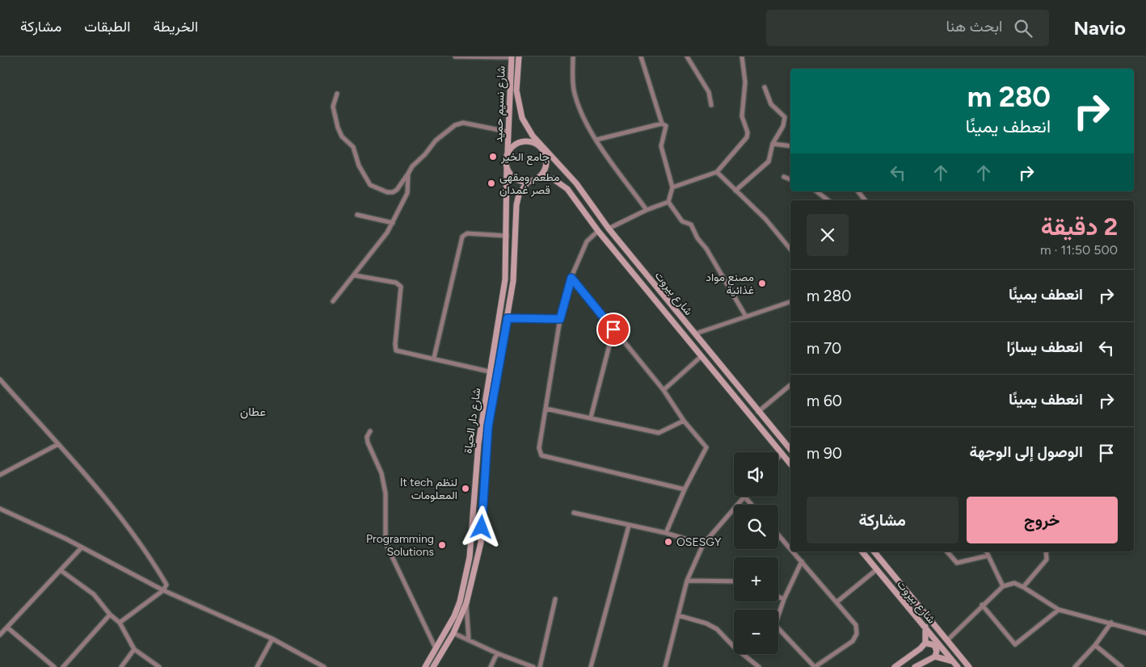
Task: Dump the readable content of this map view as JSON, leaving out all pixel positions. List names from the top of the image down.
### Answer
{
  "streets": {
    "main road": ["شارع نسيم حميد", "شارع بيروت", "شارع دار الحياة"]
  },
  "crossings": [
    ["شارع نسيم حميد", "شارع بيروت"],
    ["شارع نسيم حميد", "شارع دار الحياة"],
    ["شارع بيروت", "شارع دار الحياة"]
  ],
  "districts": ["عطان"],
  "places": [
    "جامع الخير",
    "مطعم ومقهى قصر غمدان",
    "مصنع مواد غذائية",
    "It tech لنظم المعلومات",
    "OSESGY",
    "Programming Solutions"
  ],
  "page": {
    "header": "Navio",
    "search": "ابحث هنا",
    "nav": ["الخريطة", "الطبقات", "مشاركة"],
    "turn": ["280 m", "انعطف يمينًا"],
    "heading": ["2 دقيقة", "500 m · 11:50"],
    "list": [
      {
        "name": "انعطف يمينًا",
        "value": "280 m"
      },
      {
        "name": "انعطف يسارًا",
        "value": "70 m"
      },
      {
        "name": "انعطف يمينًا",
        "value": "60 m"
      },
      {
        "name": "الوصول إلى الوجهة",
        "value": "90 m"
      }
    ],
    "map_buttons": ["+", "−"],
    "buttons": ["خروج", "مشاركة"]
  }
}
